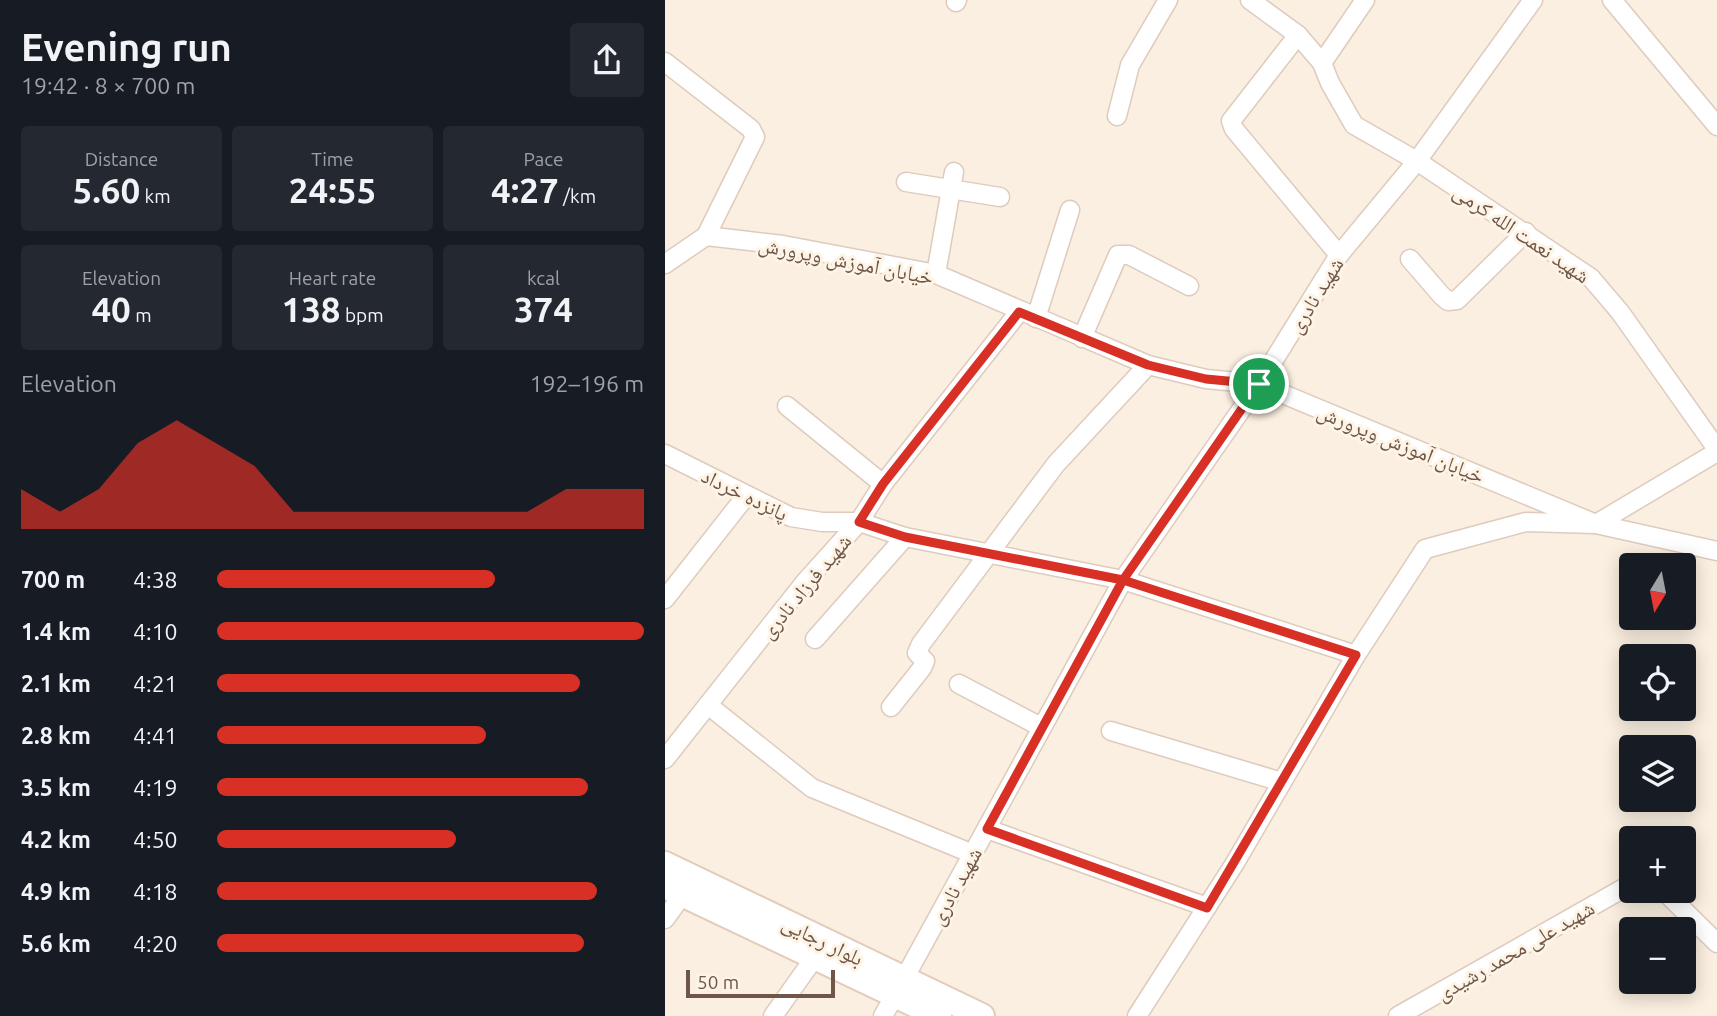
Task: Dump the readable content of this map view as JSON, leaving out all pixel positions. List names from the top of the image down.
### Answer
{
  "streets": {
    "main road": ["بلوار رجایی"],
    "street": [
      "شهید نعمت الله کرمی",
      "خیابان آموزش وپرورش",
      "شهید نادری",
      "پانزده خرداد",
      "شهید فرزاد نادری",
      "شهید علی محمد رشیدی"
    ]
  },
  "crossings": [
    ["شهید نعمت الله کرمی", "شهید نادری"],
    ["خیابان آموزش وپرورش", "شهید نادری"],
    ["خیابان آموزش وپرورش", "شهید فرزاد نادری"],
    ["شهید نادری", "پانزده خرداد"],
    ["شهید نادری", "بلوار رجایی"],
    ["پانزده خرداد", "شهید فرزاد نادری"]
  ],
  "scale_bar": "50 m",
  "north": "bottom",
  "page": {
    "heading": ["Evening run", "19:42 · 8 × 700 m"],
    "stats": [
      ["Distance", "5.60 km"],
      ["Time", "24:55"],
      ["Pace", "4:27 /km"],
      ["Elevation", "40 m"],
      ["Heart rate", "138 bpm"],
      ["kcal", "374"]
    ],
    "chart": ["Elevation", "192–196 m"],
    "list": [
      {
        "name": "700 m",
        "note": "4:38"
      },
      {
        "name": "1.4 km",
        "note": "4:10"
      },
      {
        "name": "2.1 km",
        "note": "4:21"
      },
      {
        "name": "2.8 km",
        "note": "4:41"
      },
      {
        "name": "3.5 km",
        "note": "4:19"
      },
      {
        "name": "4.2 km",
        "note": "4:50"
      },
      {
        "name": "4.9 km",
        "note": "4:18"
      },
      {
        "name": "5.6 km",
        "note": "4:20"
      }
    ],
    "map_buttons": ["+", "−"],
    "scale": "50 m"
  }
}
